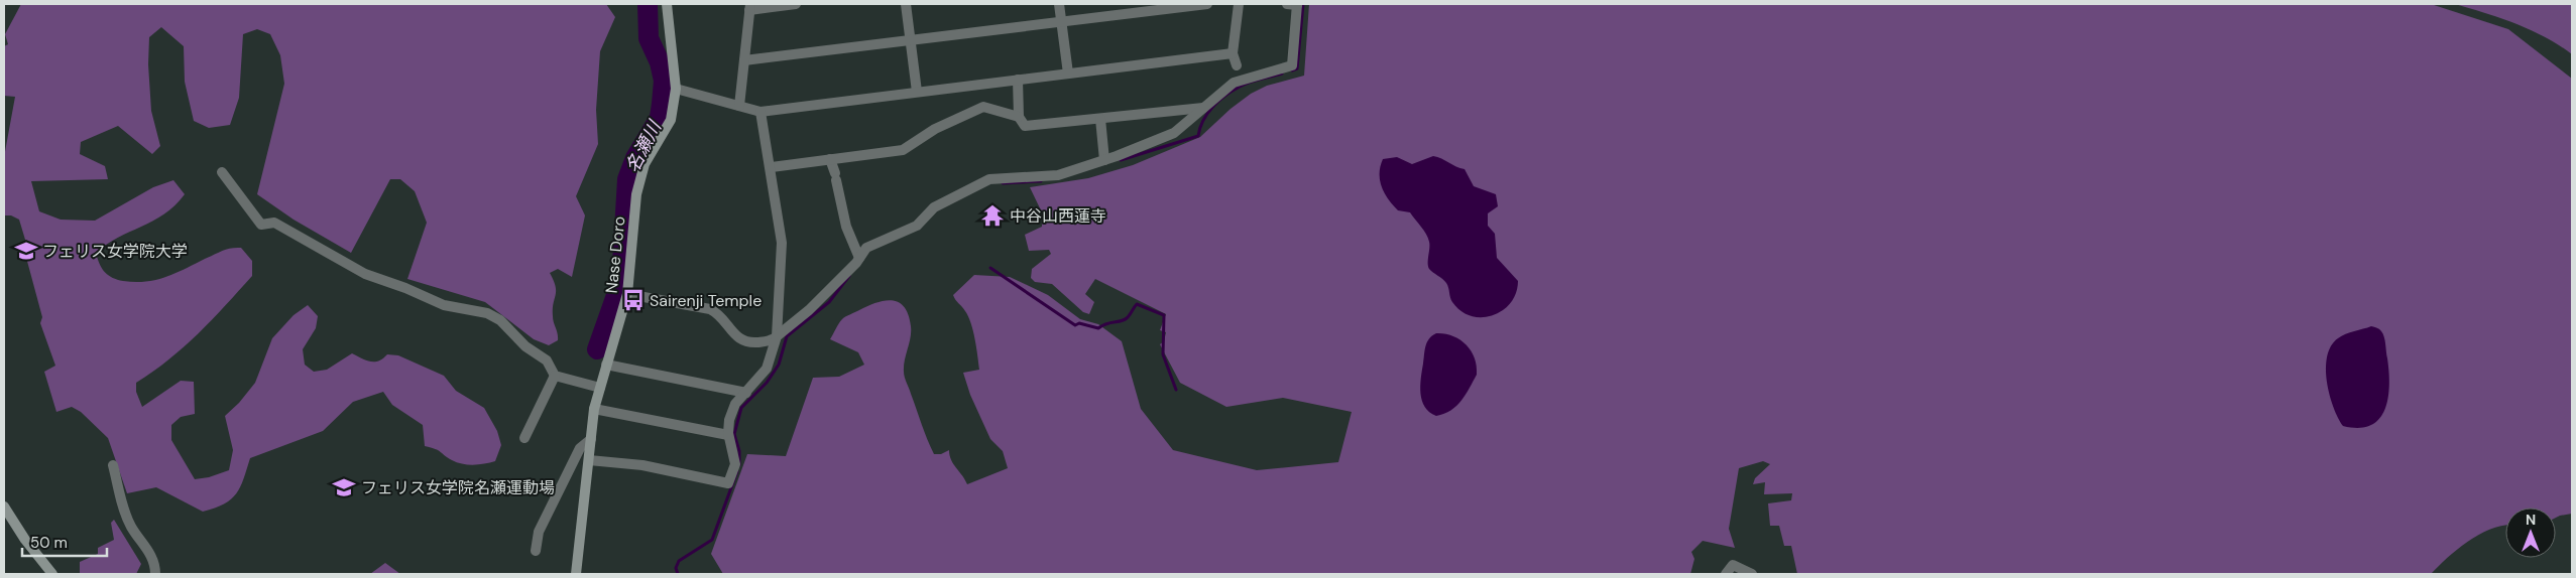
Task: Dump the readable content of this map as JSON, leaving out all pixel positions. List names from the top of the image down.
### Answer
{
  "streets": {
    "street": ["Nase Doro"]
  },
  "water": ["名瀬川"],
  "places": {
    "temple": ["中谷山西蓮寺"],
    "school or university": ["フェリス女学院大学", "フェリス女学院名瀬運動場"],
    "bus stop": ["Sairenji Temple"]
  },
  "scale_bar": "50 m",
  "north": "top"
}
